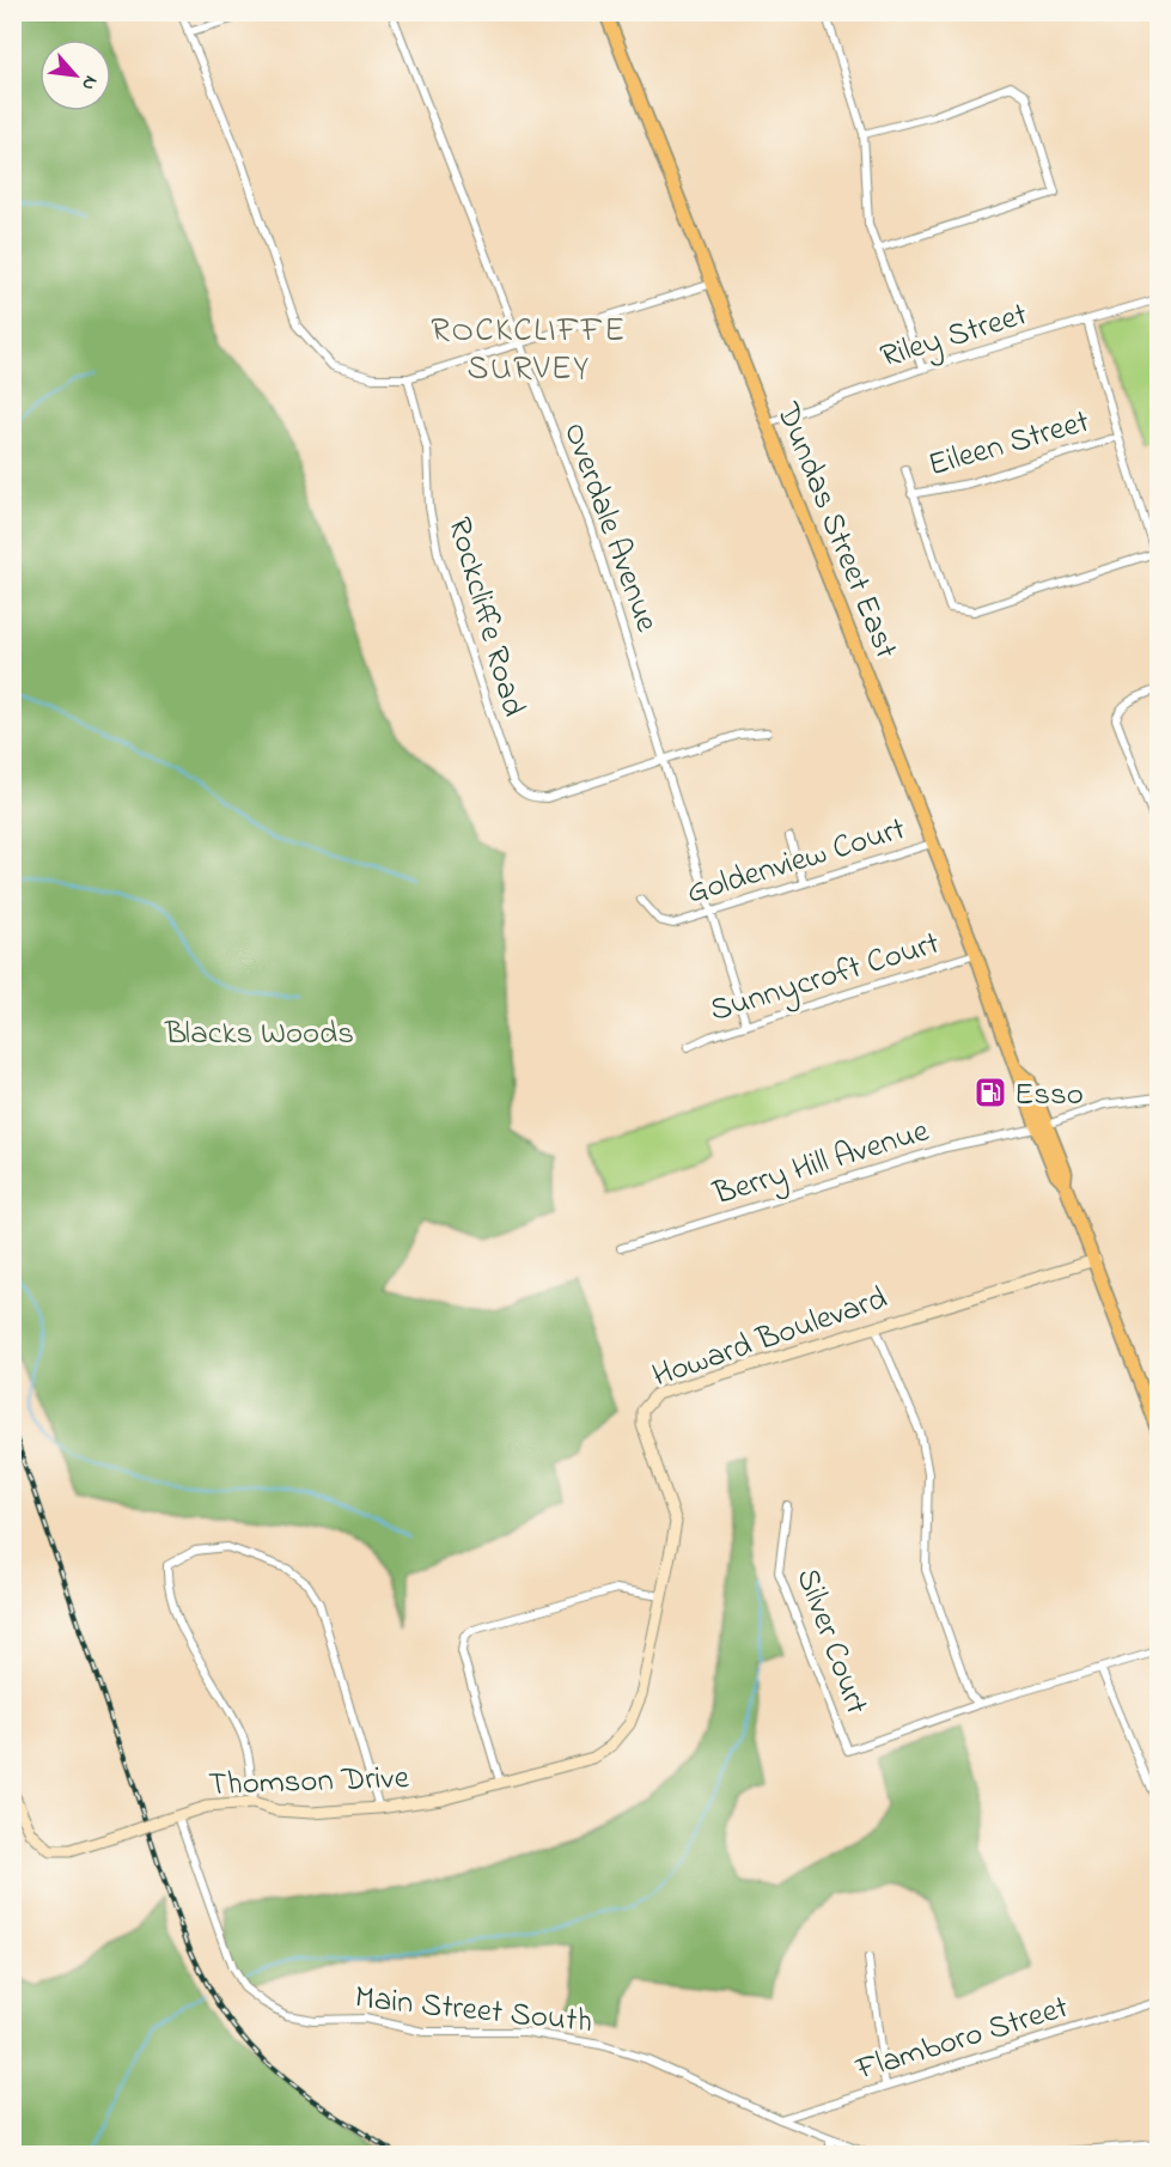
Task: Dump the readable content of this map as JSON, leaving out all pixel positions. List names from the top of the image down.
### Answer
{
  "streets": {
    "main road": ["Dundas Street East"],
    "street": [
      "Riley Street",
      "Eileen Street",
      "Overdale Avenue",
      "Rockcliffe Road",
      "Goldenview Court",
      "Sunnycroft Court",
      "Berry Hill Avenue",
      "Howard Boulevard",
      "Silver Court",
      "Thomson Drive",
      "Main Street South",
      "Flamboro Street"
    ]
  },
  "crossings": [
    ["Riley Street", "Dundas Street East"],
    ["Overdale Avenue", "Rockcliffe Road"],
    ["Overdale Avenue", "Goldenview Court"],
    ["Overdale Avenue", "Sunnycroft Court"],
    ["Dundas Street East", "Goldenview Court"],
    ["Dundas Street East", "Sunnycroft Court"],
    ["Dundas Street East", "Berry Hill Avenue"],
    ["Dundas Street East", "Howard Boulevard"],
    ["Howard Boulevard", "Thomson Drive"],
    ["Thomson Drive", "Main Street South"],
    ["Main Street South", "Flamboro Street"]
  ],
  "districts": ["ROCKCLIFFE SURVEY"],
  "parks": ["Blacks Woods"],
  "places": {
    "fuel station": ["Esso"]
  },
  "north": "bottom right"
}
